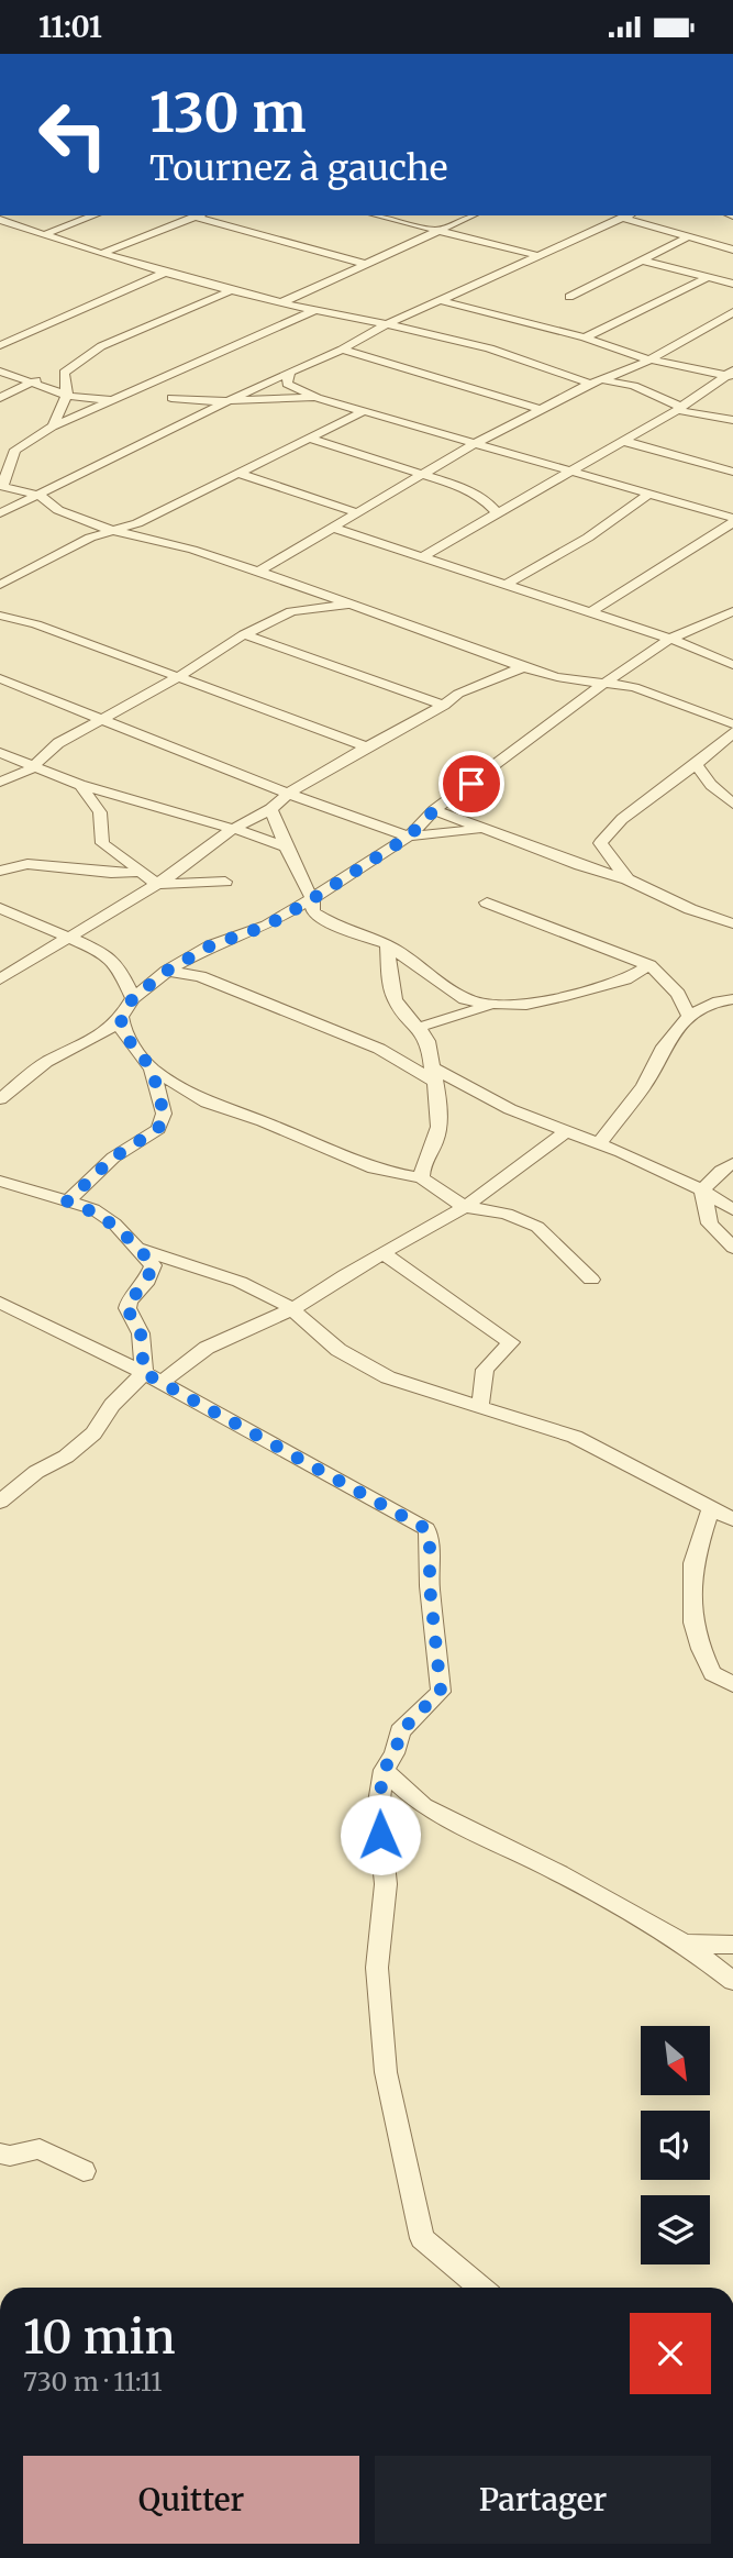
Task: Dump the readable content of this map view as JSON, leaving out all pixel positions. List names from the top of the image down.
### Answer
{
  "north": "bottom right",
  "page": {
    "status": "11:01",
    "turn": ["130 m", "Tournez à gauche"],
    "heading": ["10 min", "730 m · 11:11"],
    "buttons": ["Quitter", "Partager"]
  }
}
